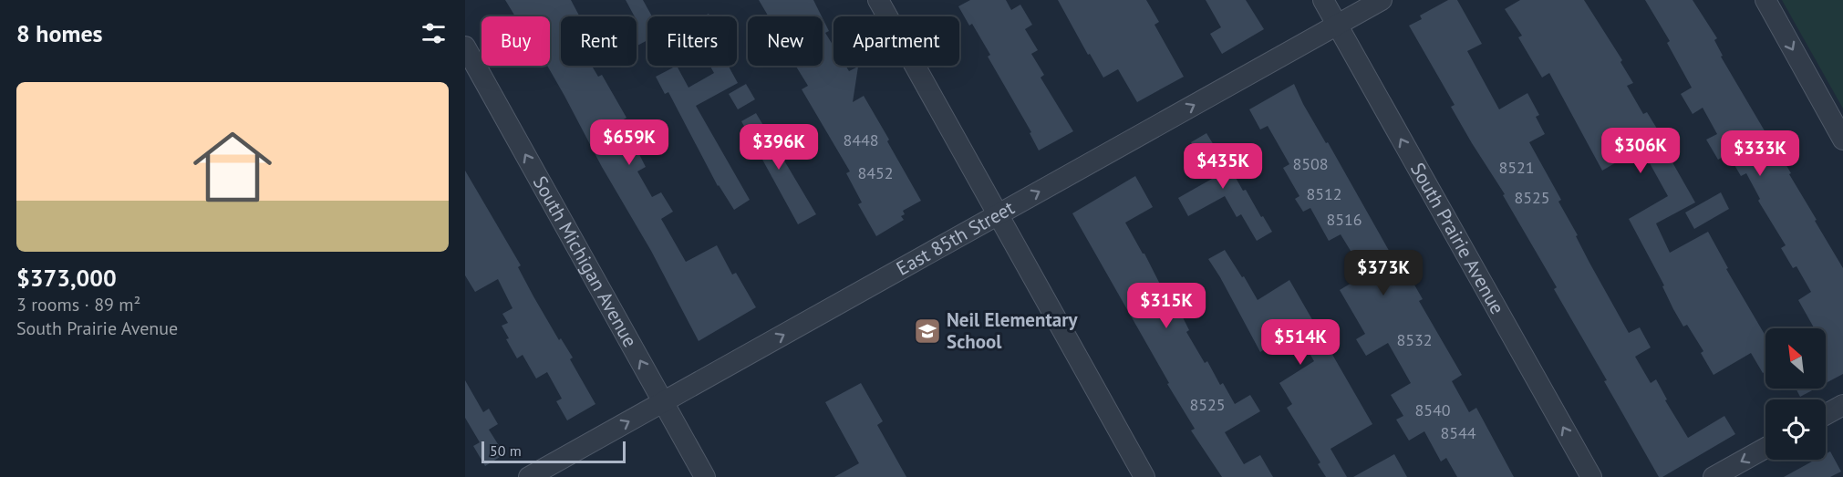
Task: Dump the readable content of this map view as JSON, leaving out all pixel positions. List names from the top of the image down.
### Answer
{
  "streets": {
    "street": ["East 85th Street", "South Prairie Avenue", "South Michigan Avenue"]
  },
  "crossings": [
    ["East 85th Street", "South Prairie Avenue"],
    ["East 85th Street", "South Michigan Avenue"]
  ],
  "one_way": ["East 85th Street", "South Prairie Avenue", "South Michigan Avenue"],
  "places": {
    "school or university": ["Neil Elementary School"]
  },
  "house_numbers": [
    "8448",
    "8508",
    "8521",
    "8452",
    "8512",
    "8525",
    "8516",
    "8532",
    "8525",
    "8540",
    "8544"
  ],
  "scale_bar": "50 m",
  "north": "top left",
  "page": {
    "heading": "8 homes",
    "chip": [
      "Buy",
      "Rent",
      "Filters",
      "New",
      "Apartment"
    ],
    "list": [
      {
        "name": "$373,000",
        "note": "3 rooms · 89 m² · South Prairie Avenue"
      }
    ],
    "price": [
      "$659K",
      "$396K",
      "$306K",
      "$333K",
      "$435K",
      "$373K",
      "$315K",
      "$514K"
    ],
    "scale": "50 m"
  }
}
